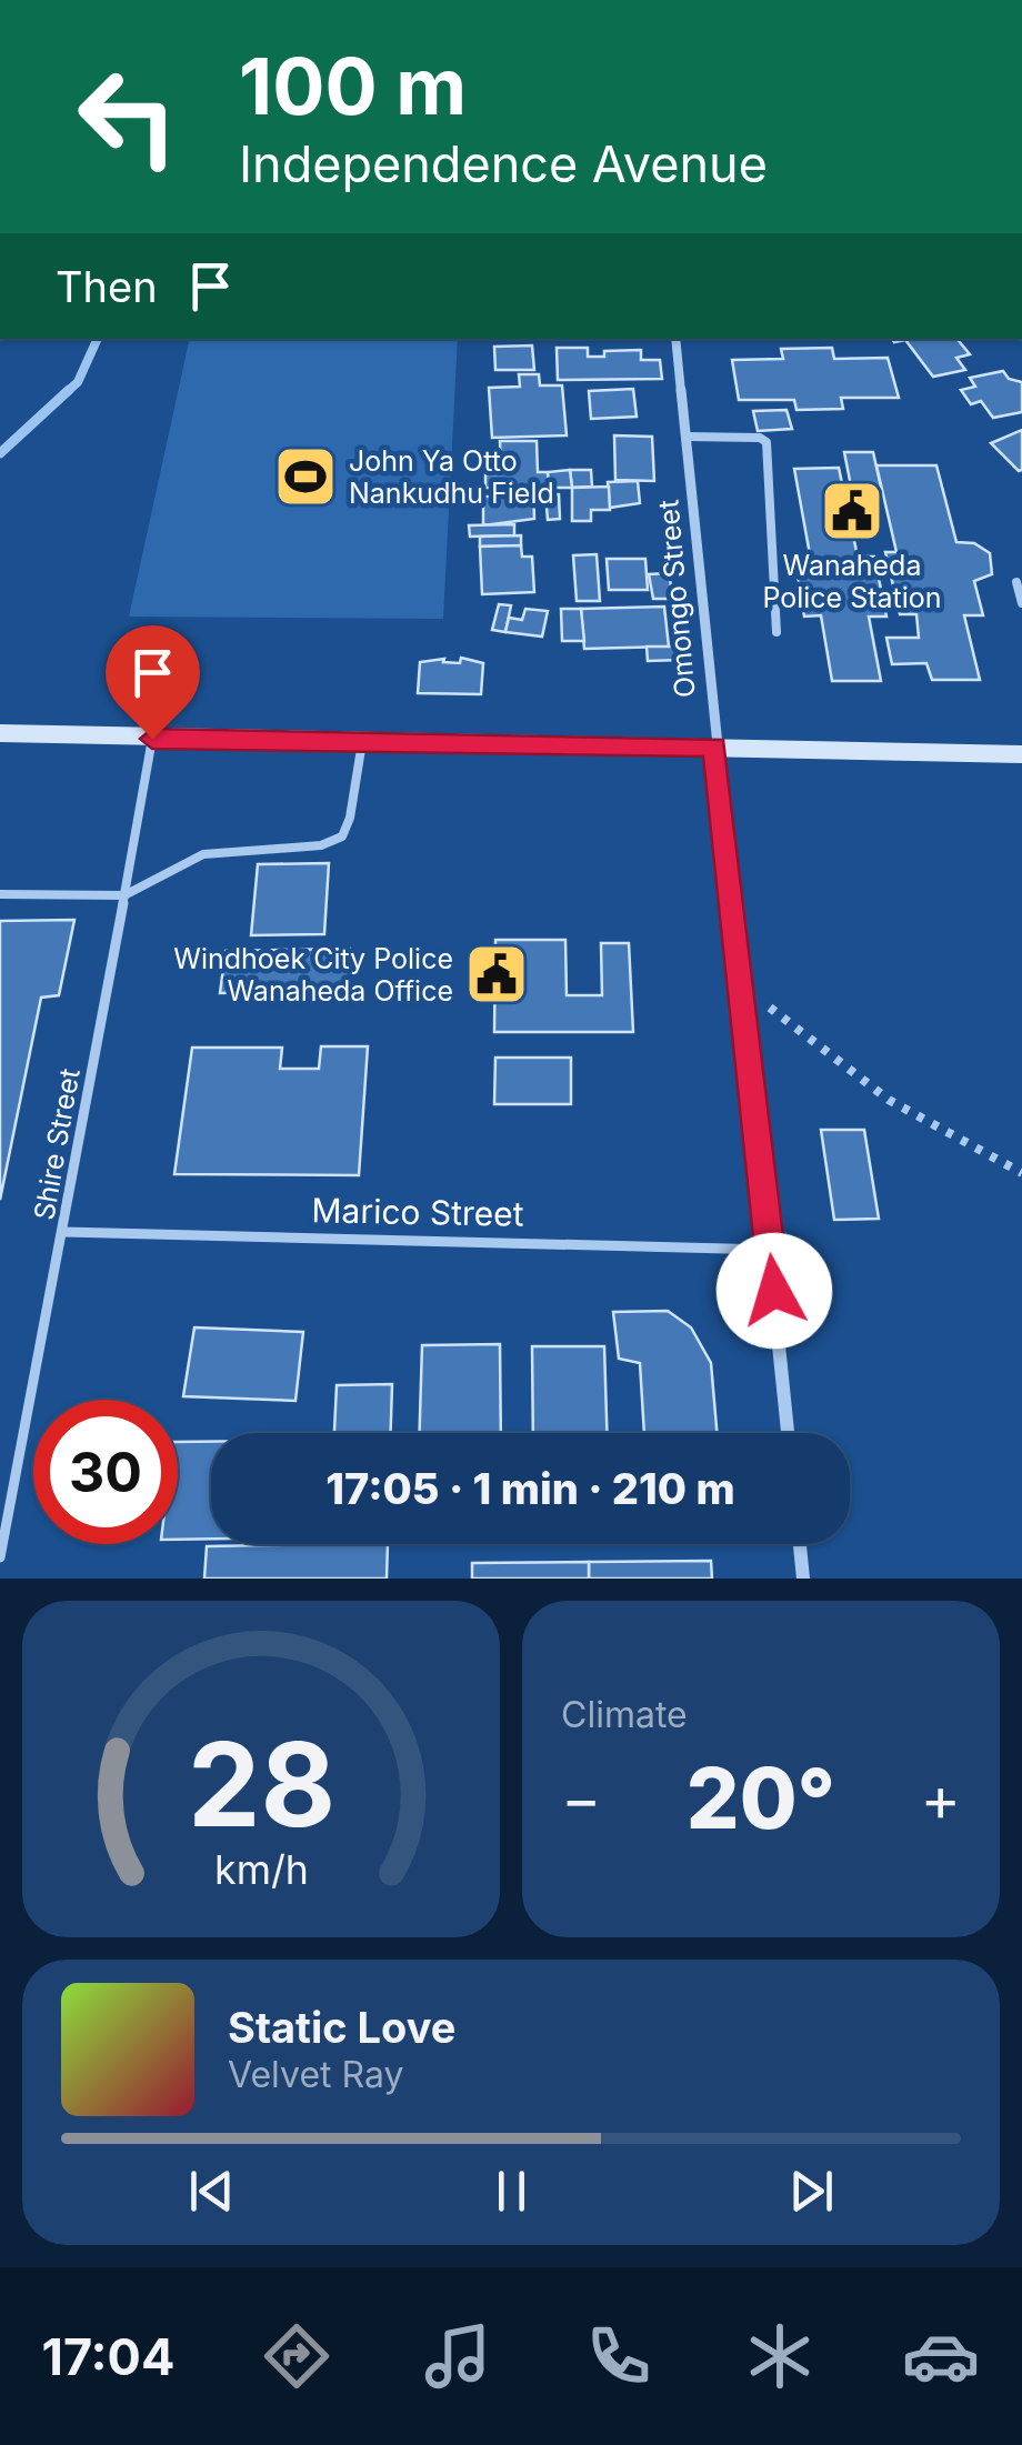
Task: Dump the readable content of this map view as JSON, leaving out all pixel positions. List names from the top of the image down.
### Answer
{
  "streets": {
    "street": ["Omongo Street"],
    "lane": ["Shire Street", "Marico Street"]
  },
  "crossings": [
    ["Omongo Street", "Marico Street"],
    ["Shire Street", "Marico Street"]
  ],
  "places": {
    "sports": ["John Ya Otto Nankudhu Field"],
    "public building": ["Wanaheda Police Station", "Windhoek City Police Wanaheda Office"]
  },
  "page": {
    "turn": ["100 m", "Independence Avenue"],
    "then": "Then",
    "limit": "30",
    "trip": "17:05 · 1 min · 210 m",
    "tile": "Climate",
    "heat": ["−", "20°", "+"],
    "song": ["Static Love", "Velvet Ray"],
    "tabs": "17:04",
    "gauge": ["28", "km/h"]
  }
}
